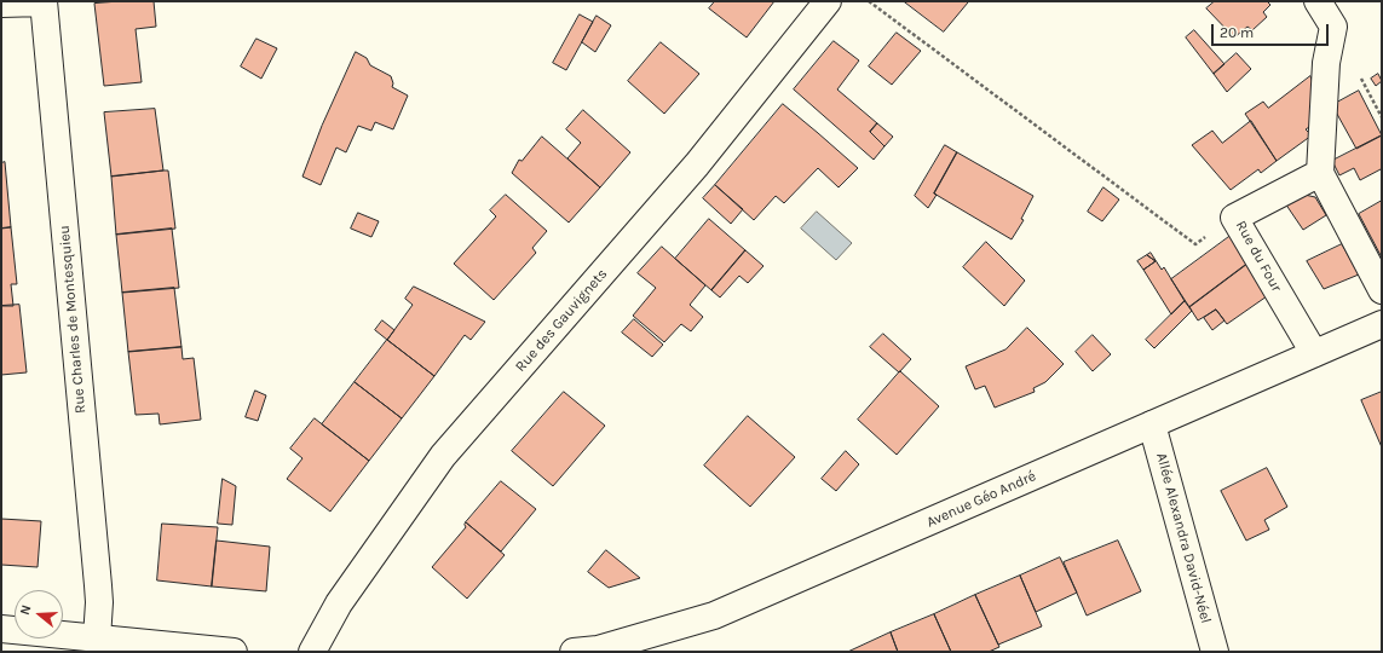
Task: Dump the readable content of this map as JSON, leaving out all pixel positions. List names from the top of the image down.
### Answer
{
  "streets": {
    "street": [
      "Rue du Four",
      "Rue Charles de Montesquieu",
      "Rue des Gauvignets",
      "Avenue Géo André",
      "Allée Alexandra David-Néel"
    ]
  },
  "crossings": [
    ["Rue du Four", "Avenue Géo André"],
    ["Avenue Géo André", "Allée Alexandra David-Néel"]
  ],
  "scale_bar": "20 m",
  "north": "left"
}
